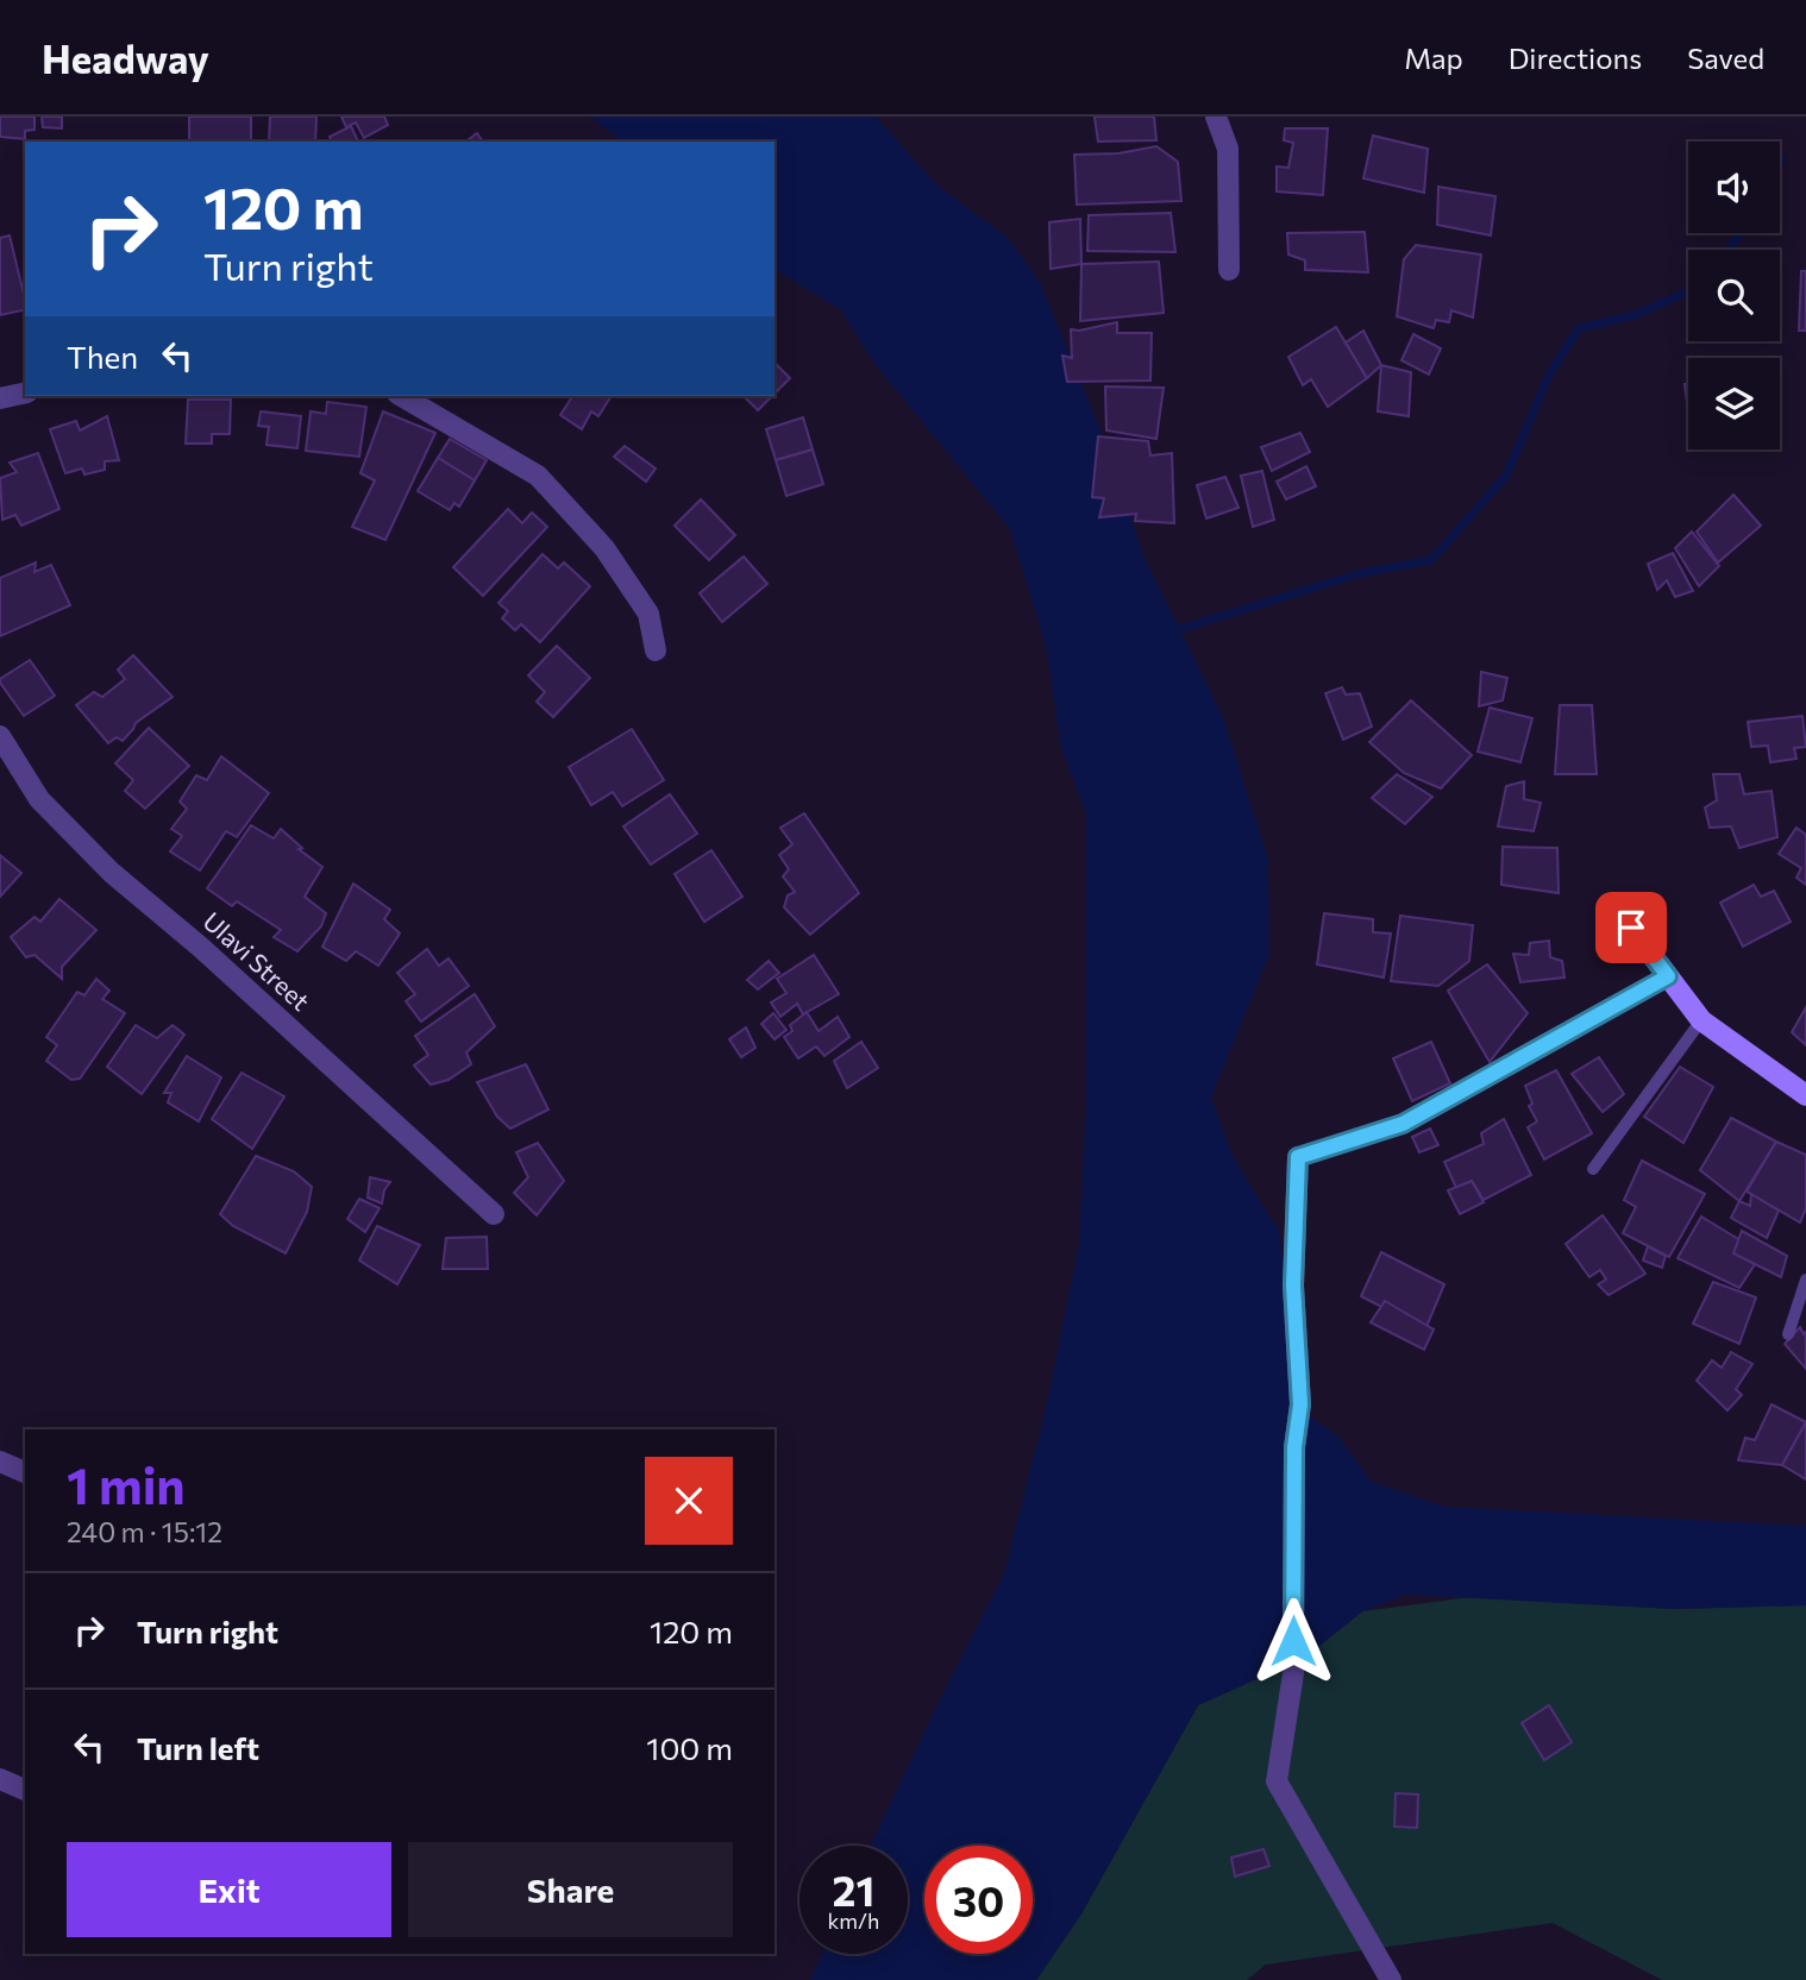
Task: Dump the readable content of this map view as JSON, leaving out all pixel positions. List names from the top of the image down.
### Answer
{
  "streets": {
    "street": ["Ulavi Street"]
  },
  "page": {
    "header": "Headway",
    "nav": ["Map", "Directions", "Saved"],
    "turn": ["120 m", "Turn right"],
    "then": "Then",
    "heading": ["1 min", "240 m · 15:12"],
    "list": [
      {
        "name": "Turn right",
        "value": "120 m"
      },
      {
        "name": "Turn left",
        "value": "100 m"
      }
    ],
    "buttons": ["Exit", "Share"],
    "speed": "21 km/h",
    "limit": "30"
  }
}
